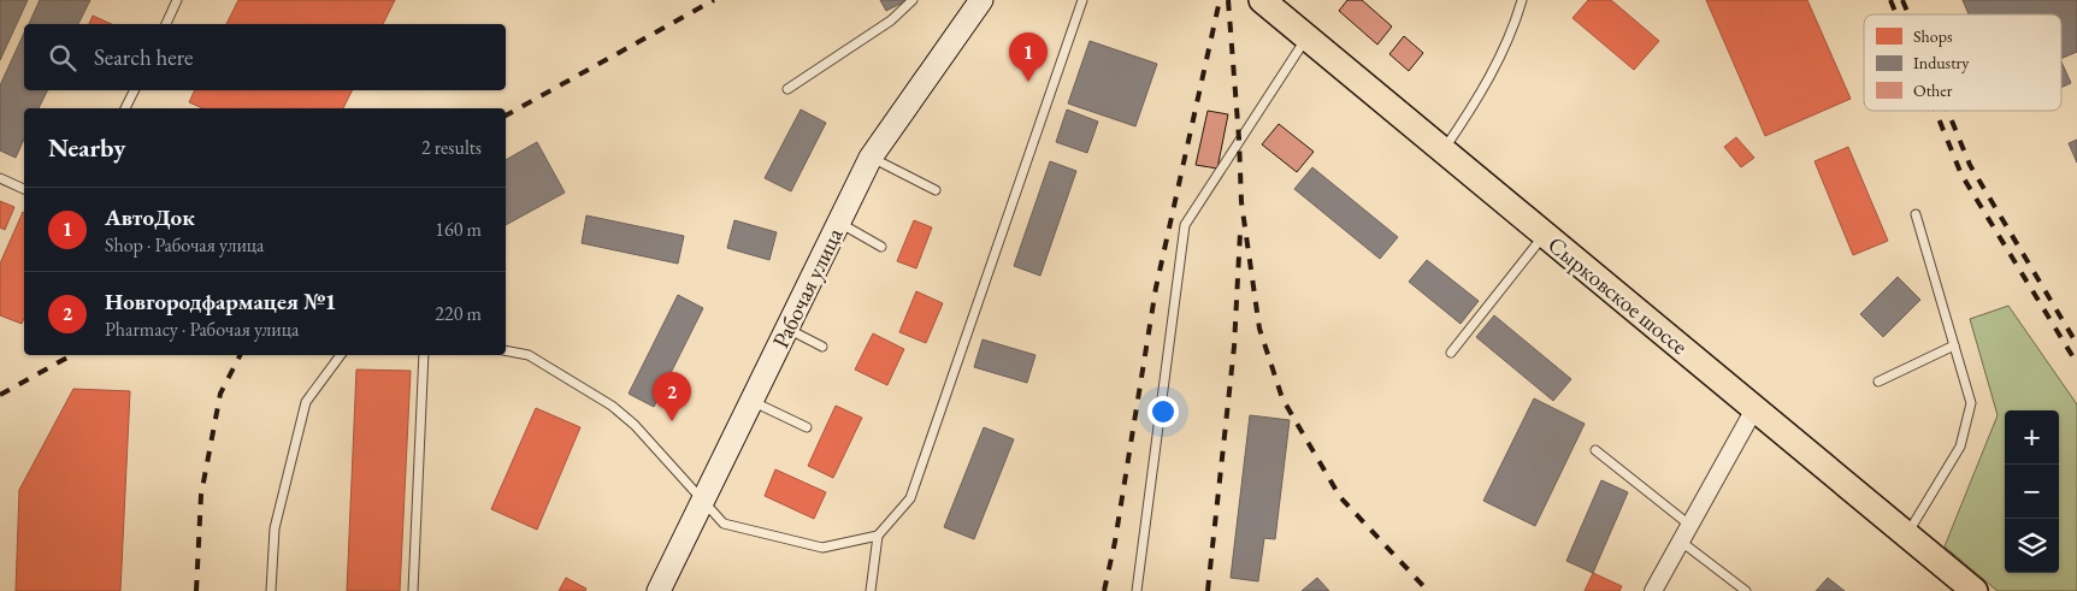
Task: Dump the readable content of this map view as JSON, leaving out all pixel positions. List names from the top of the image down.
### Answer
{
  "streets": {
    "main road": ["Рабочая улица", "Сырковское шоссе"]
  },
  "legend": ["Shops", "Industry", "Other"],
  "page": {
    "search": "Search here",
    "pins": ["1", "2"],
    "heading": ["Nearby", "2 results"],
    "list": [
      {
        "mark": "1",
        "name": "АвтоДок",
        "note": "Shop · Рабочая улица",
        "value": "160 m"
      },
      {
        "mark": "2",
        "name": "Новгородфармацея №1",
        "note": "Pharmacy · Рабочая улица",
        "value": "220 m"
      }
    ],
    "map_buttons": ["+", "−"]
  }
}
